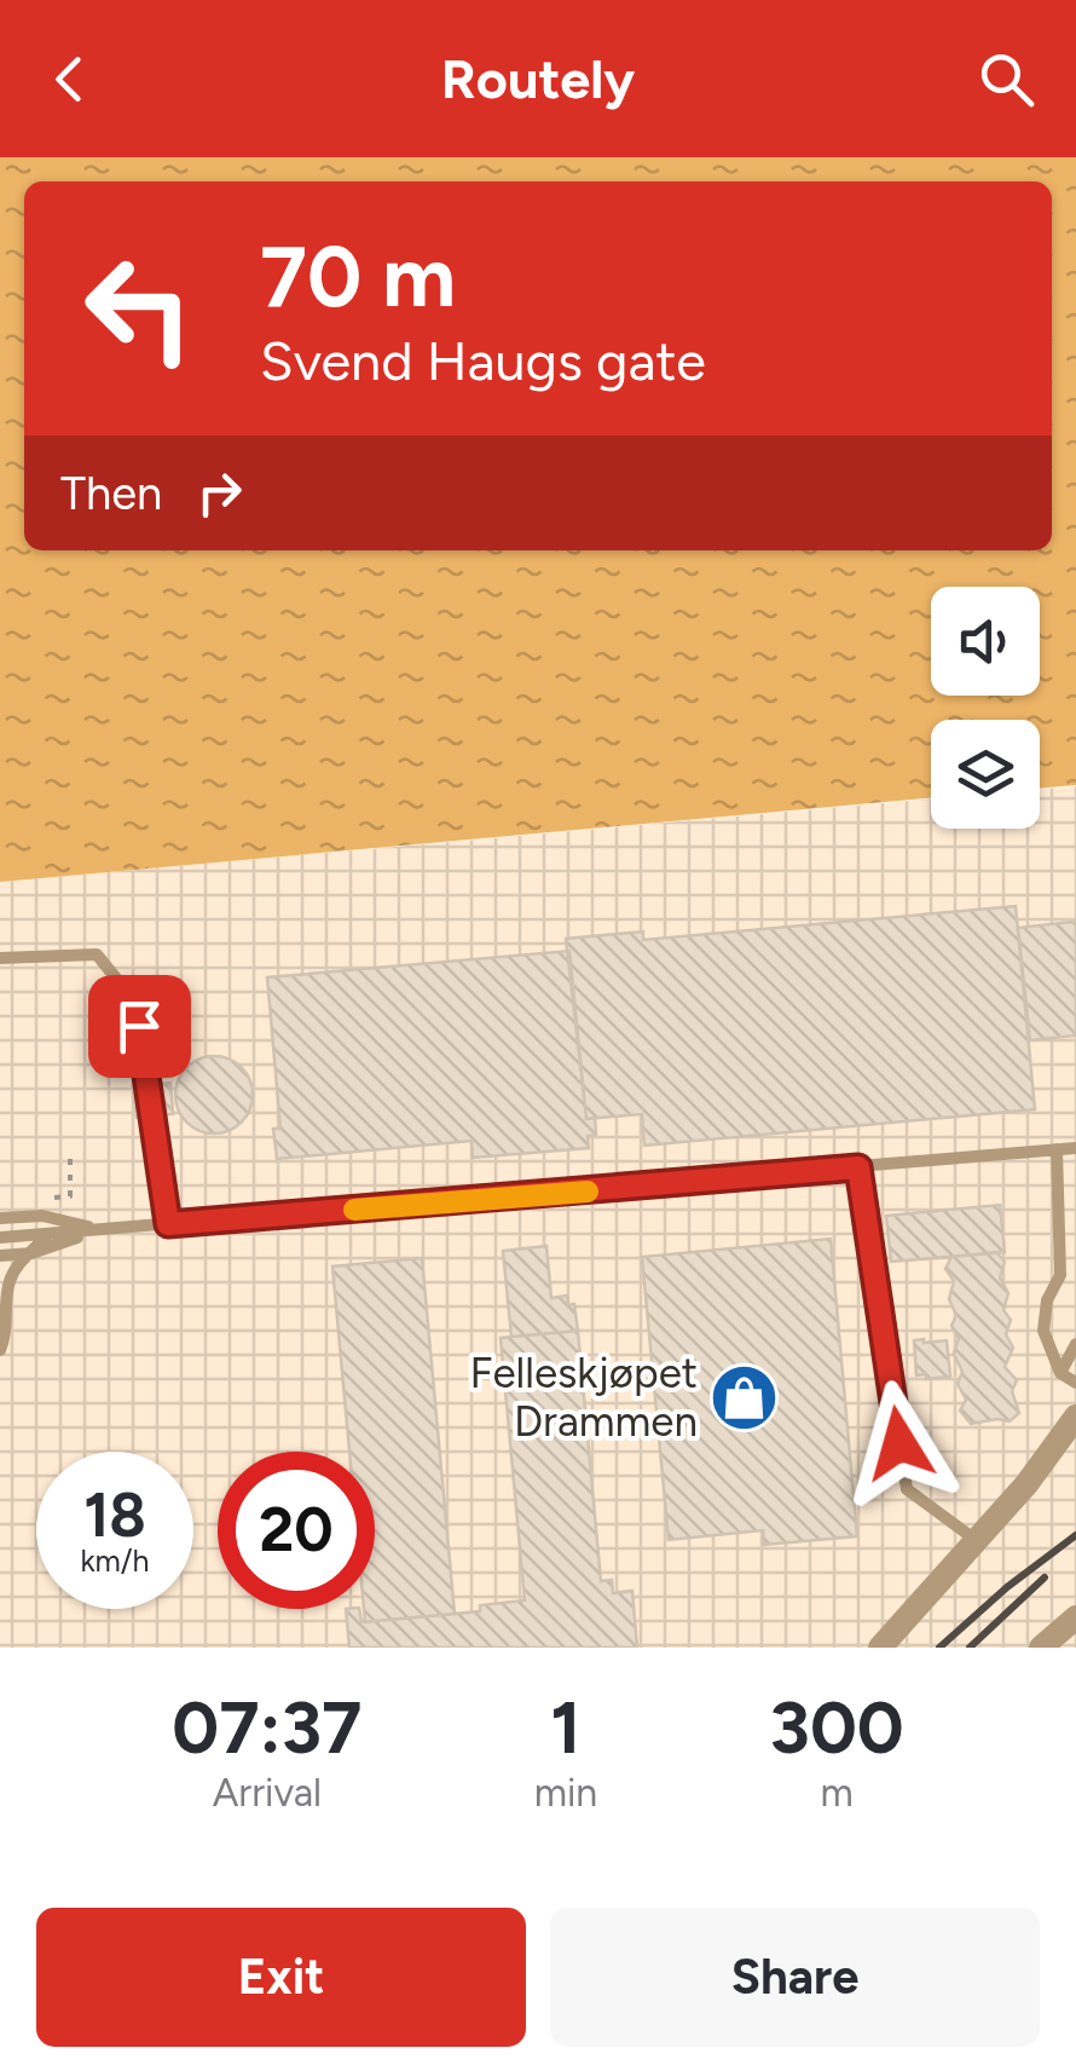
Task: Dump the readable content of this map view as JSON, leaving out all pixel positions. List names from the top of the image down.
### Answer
{
  "places": {
    "shop": ["Felleskjøpet Drammen"]
  },
  "page": {
    "header": "Routely",
    "turn": ["70 m", "Svend Haugs gate"],
    "then": "Then",
    "speed": "18 km/h",
    "limit": "20",
    "eta": [
      "07:37",
      "Arrival",
      "1",
      "min",
      "300",
      "m"
    ],
    "buttons": ["Exit", "Share"]
  }
}
